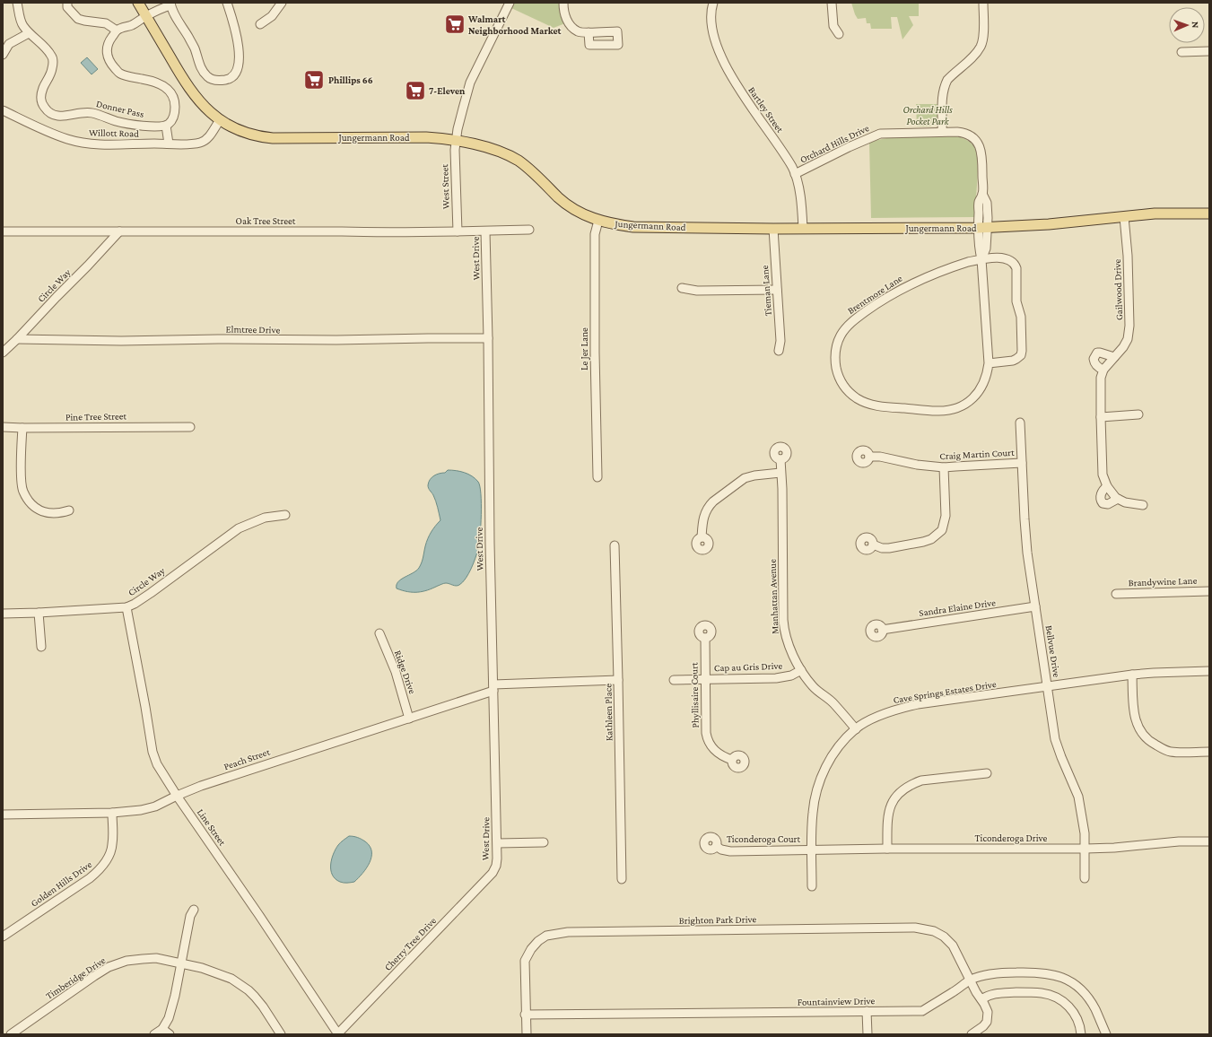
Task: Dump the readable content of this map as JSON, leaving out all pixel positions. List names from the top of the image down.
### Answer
{
  "streets": {
    "main road": ["Jungermann Road"],
    "street": [
      "Donner Pass",
      "Bartley Street",
      "Willott Road",
      "Orchard Hills Drive",
      "West Street",
      "Oak Tree Street",
      "West Drive",
      "Circle Way",
      "Gailwood Drive",
      "Tieman Lane",
      "Brentmore Lane",
      "Elmtree Drive",
      "Le Jer Lane",
      "Pine Tree Street",
      "Craig Martin Court",
      "Brandywine Lane",
      "Manhattan Avenue",
      "Sandra Elaine Drive",
      "Bellvue Drive",
      "Cap au Gris Drive",
      "Ridge Drive",
      "Cave Springs Estates Drive",
      "Phyllisaire Court",
      "Kathleen Place",
      "Peach Street",
      "Line Street",
      "Ticonderoga Drive",
      "Ticonderoga Court",
      "Golden Hills Drive",
      "Brighton Park Drive",
      "Cherry Tree Drive",
      "Timberidge Drive",
      "Fountainview Drive"
    ]
  },
  "crossings": [
    ["Bartley Street", "Jungermann Road"],
    ["Bartley Street", "Orchard Hills Drive"],
    ["Willott Road", "Jungermann Road"],
    ["Jungermann Road", "Orchard Hills Drive"],
    ["Jungermann Road", "West Street"],
    ["Jungermann Road", "Gailwood Drive"],
    ["Jungermann Road", "Tieman Lane"],
    ["Jungermann Road", "Brentmore Lane"],
    ["Jungermann Road", "Le Jer Lane"],
    ["Orchard Hills Drive", "Brentmore Lane"],
    ["West Street", "Oak Tree Street"],
    ["Oak Tree Street", "West Drive"],
    ["Oak Tree Street", "Circle Way"],
    ["West Drive", "Elmtree Drive"],
    ["West Drive", "Peach Street"],
    ["West Drive", "Cherry Tree Drive"],
    ["Circle Way", "Elmtree Drive"],
    ["Circle Way", "Line Street"],
    ["Craig Martin Court", "Bellvue Drive"],
    ["Manhattan Avenue", "Cap au Gris Drive"],
    ["Manhattan Avenue", "Cave Springs Estates Drive"],
    ["Sandra Elaine Drive", "Bellvue Drive"],
    ["Bellvue Drive", "Cave Springs Estates Drive"],
    ["Bellvue Drive", "Ticonderoga Drive"],
    ["Cap au Gris Drive", "Phyllisaire Court"],
    ["Ridge Drive", "Peach Street"],
    ["Cave Springs Estates Drive", "Ticonderoga Drive"],
    ["Cave Springs Estates Drive", "Ticonderoga Court"],
    ["Peach Street", "Line Street"],
    ["Peach Street", "Golden Hills Drive"],
    ["Line Street", "Cherry Tree Drive"],
    ["Ticonderoga Drive", "Ticonderoga Court"],
    ["Brighton Park Drive", "Fountainview Drive"]
  ],
  "parks": ["Orchard Hills Pocket Park"],
  "places": {
    "supermarket": ["Walmart Neighborhood Market", "Phillips 66", "7-Eleven"]
  },
  "north": "right"
}
